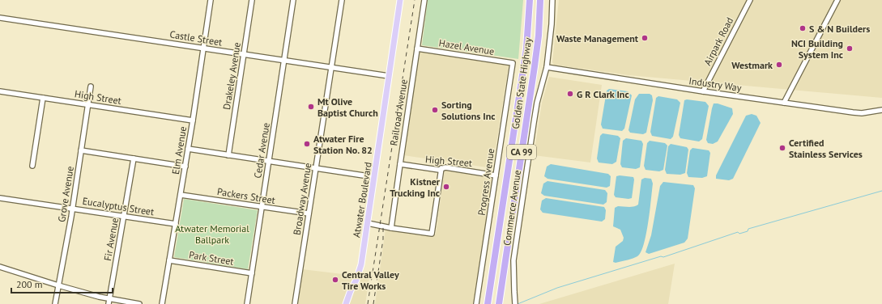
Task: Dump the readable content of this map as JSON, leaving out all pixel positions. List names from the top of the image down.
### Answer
{
  "streets": {
    "highway": ["Golden State Highway", "CA 99"],
    "main road": ["Atwater Boulevard"],
    "street": [
      "Castle Street",
      "Airpark Road",
      "Hazel Avenue",
      "Drakeley Avenue",
      "Industry Way",
      "High Street",
      "Railroad Avenue",
      "Elm Avenue",
      "Cedar Avenue",
      "Progress Avenue",
      "Grove Avenue",
      "Packers Street",
      "Broadway Avenue",
      "Eucalyptus Street",
      "Commerce Avenue",
      "Fir Avenue",
      "Park Street"
    ]
  },
  "crossings": [
    ["Castle Street", "Drakeley Avenue"],
    ["Castle Street", "Elm Avenue"],
    ["Castle Street", "Cedar Avenue"],
    ["Castle Street", "Broadway Avenue"],
    ["Castle Street", "Atwater Boulevard"],
    ["Airpark Road", "Industry Way"],
    ["Hazel Avenue", "Railroad Avenue"],
    ["Hazel Avenue", "Progress Avenue"],
    ["Industry Way", "Commerce Avenue"],
    ["High Street", "Railroad Avenue"],
    ["High Street", "Elm Avenue"],
    ["High Street", "Progress Avenue"],
    ["High Street", "Grove Avenue"],
    ["Elm Avenue", "Packers Street"],
    ["Elm Avenue", "Eucalyptus Street"],
    ["Elm Avenue", "Park Street"],
    ["Cedar Avenue", "Packers Street"],
    ["Cedar Avenue", "Park Street"],
    ["Grove Avenue", "Eucalyptus Street"],
    ["Packers Street", "Broadway Avenue"],
    ["Eucalyptus Street", "Fir Avenue"]
  ],
  "parks": ["Atwater Memorial Ballpark"],
  "places": [
    "S & N Builders",
    "Waste Management",
    "NCI Building System Inc",
    "Westmark",
    "G R Clark Inc",
    "Mt Olive Baptist Church",
    "Sorting Solutions Inc",
    "Atwater Fire Station No. 82",
    "Certified Stainless Services",
    "Kistner Trucking Inc",
    "Central Valley Tire Works"
  ],
  "scale_bar": "200 m"
}
